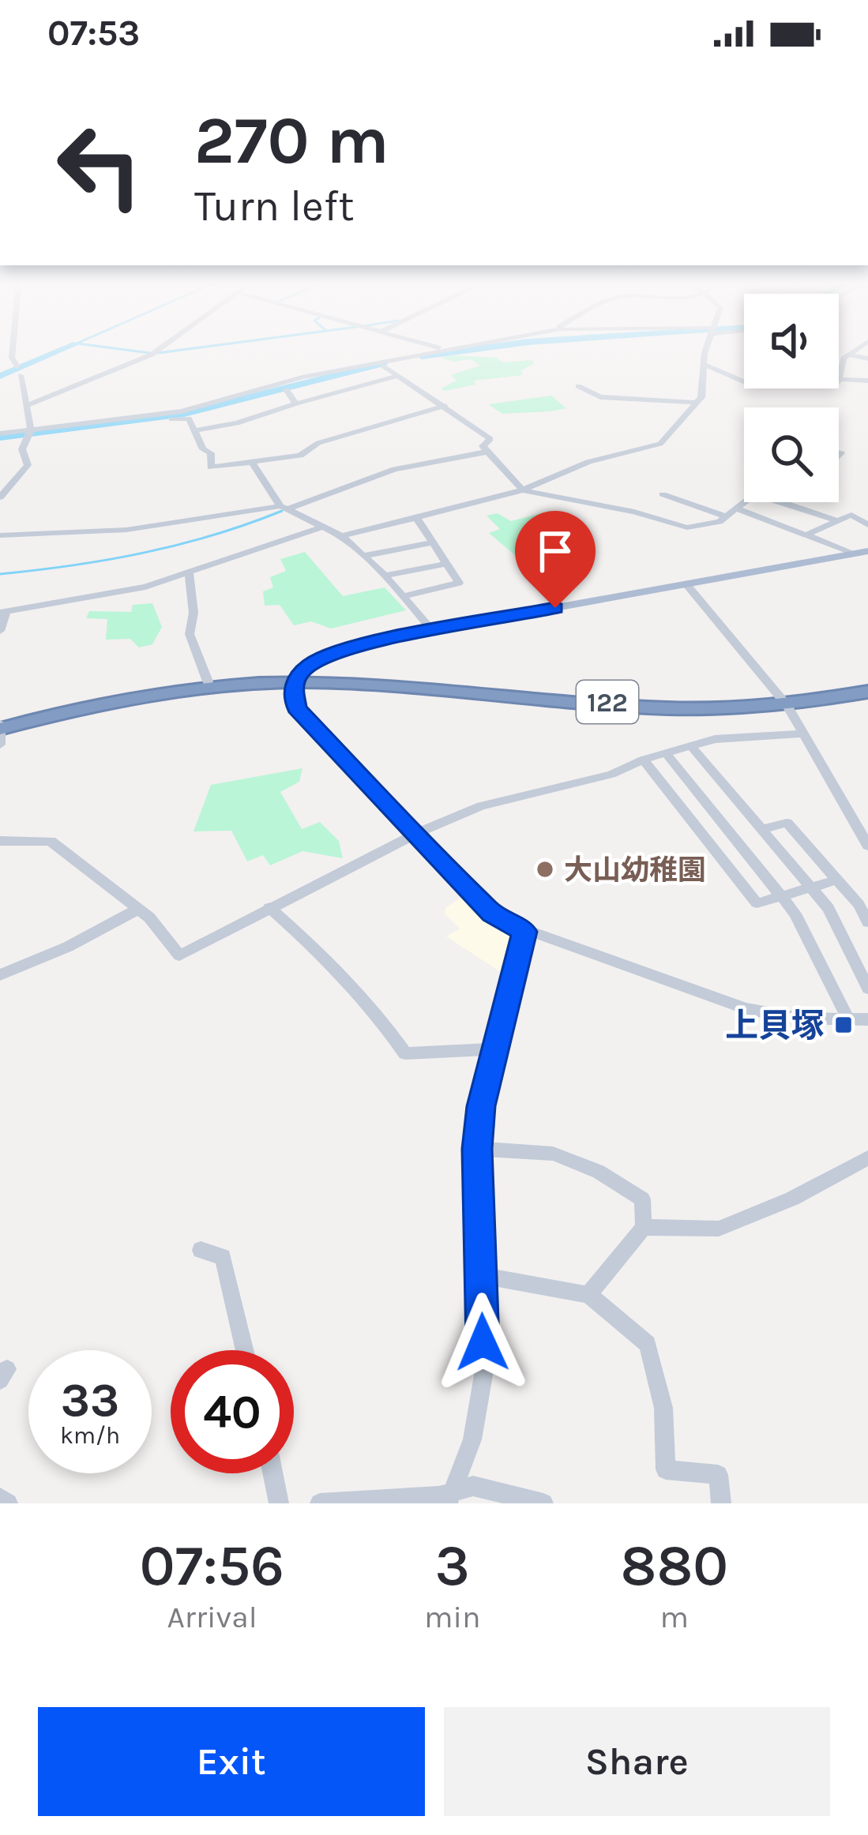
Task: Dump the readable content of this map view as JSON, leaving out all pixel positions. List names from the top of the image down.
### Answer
{
  "streets": {
    "highway": ["122"]
  },
  "places": {
    "other": ["大山幼稚園"],
    "transit": ["上貝塚"]
  },
  "page": {
    "status": "07:53",
    "turn": ["270 m", "Turn left"],
    "speed": "33 km/h",
    "limit": "40",
    "eta": [
      "07:56",
      "Arrival",
      "3",
      "min",
      "880",
      "m"
    ],
    "buttons": ["Exit", "Share"]
  }
}
